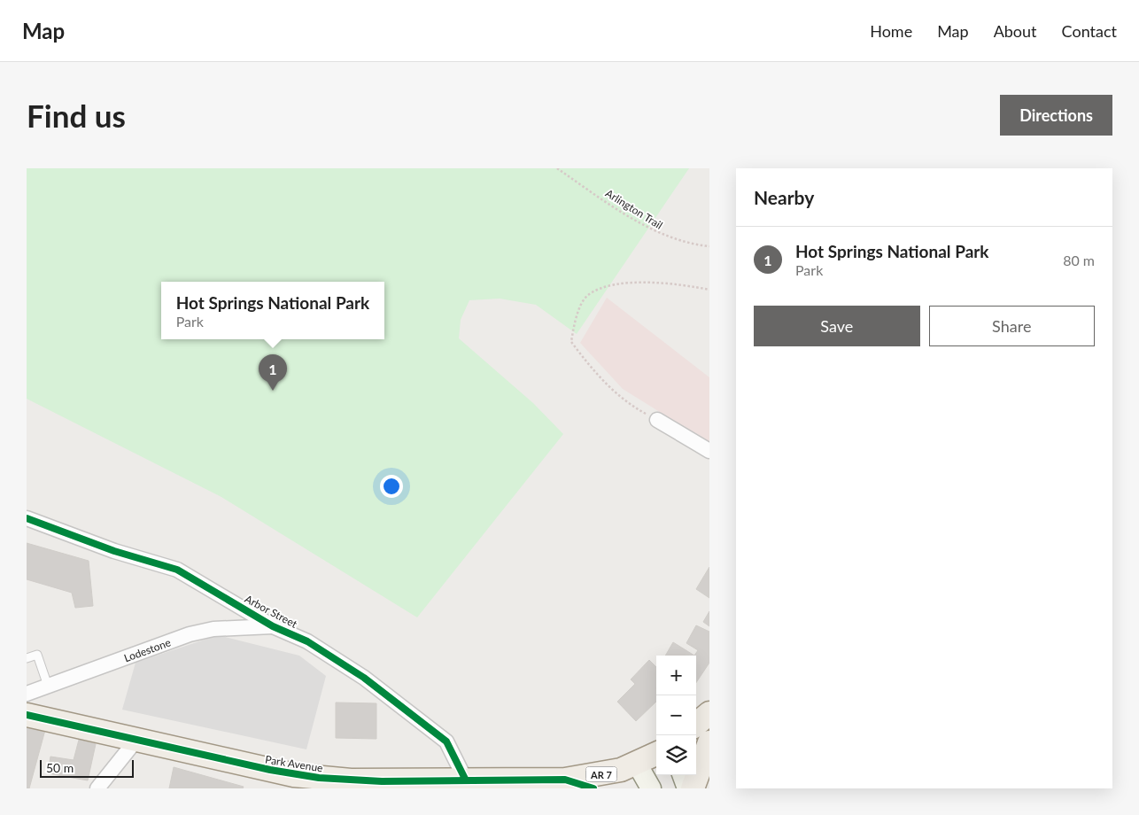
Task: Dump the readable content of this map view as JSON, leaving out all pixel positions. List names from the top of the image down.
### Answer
{
  "streets": {
    "main road": ["Park Avenue", "AR 7"],
    "street": ["Arbor Street", "Lodestone"],
    "path": ["Arlington Trail"]
  },
  "crossings": [
    ["Arbor Street", "Lodestone"],
    ["Arbor Street", "Park Avenue"],
    ["Park Avenue", "AR 7"]
  ],
  "scale_bar": "50 m",
  "page": {
    "header": "Map",
    "nav": [
      "Home",
      "Map",
      "About",
      "Contact"
    ],
    "buttons": [
      "Directions",
      ["Save", "Share"]
    ],
    "title": "Find us",
    "heading": "Nearby",
    "list": [
      {
        "mark": "1",
        "name": "Hot Springs National Park",
        "note": "Park",
        "value": "80 m"
      }
    ],
    "popup": ["Hot Springs National Park", "Park"],
    "pins": "1",
    "map_buttons": ["+", "−"],
    "scale": "50 m"
  }
}
